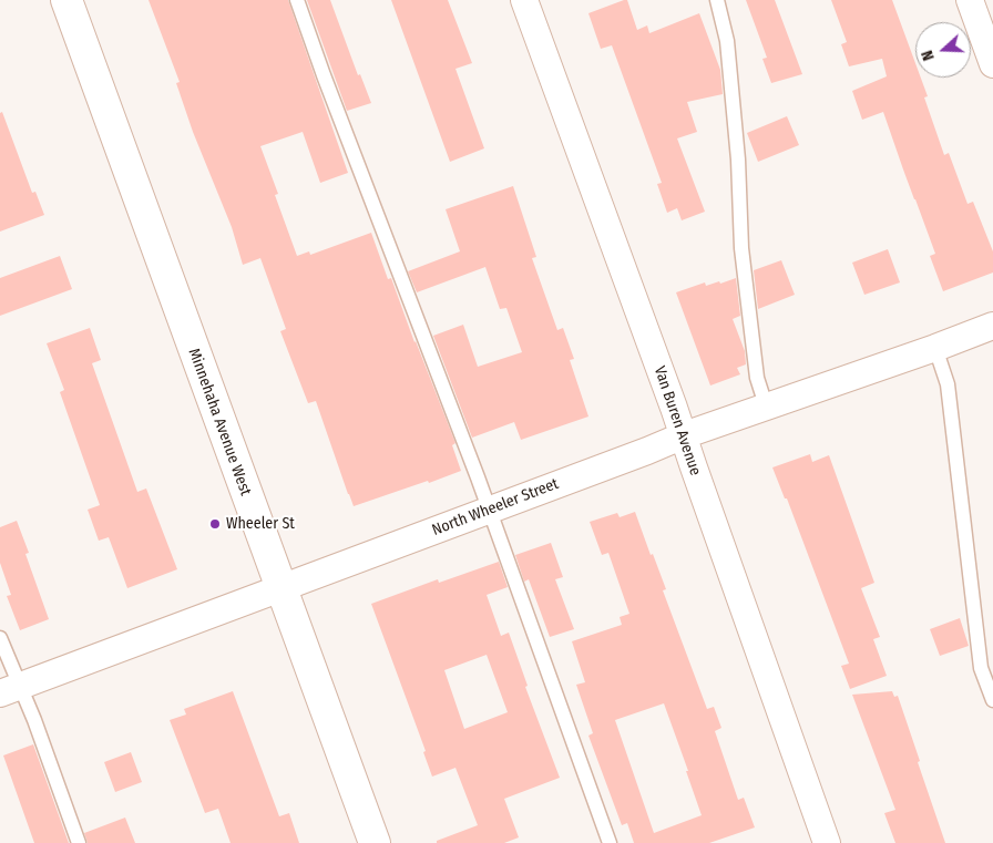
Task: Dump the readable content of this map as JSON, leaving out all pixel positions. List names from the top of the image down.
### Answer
{
  "streets": {
    "street": ["Van Buren Avenue", "Minnehaha Avenue West", "North Wheeler Street"]
  },
  "crossings": [
    ["Van Buren Avenue", "North Wheeler Street"],
    ["Minnehaha Avenue West", "North Wheeler Street"]
  ],
  "places": ["Wheeler St"],
  "north": "left"
}
